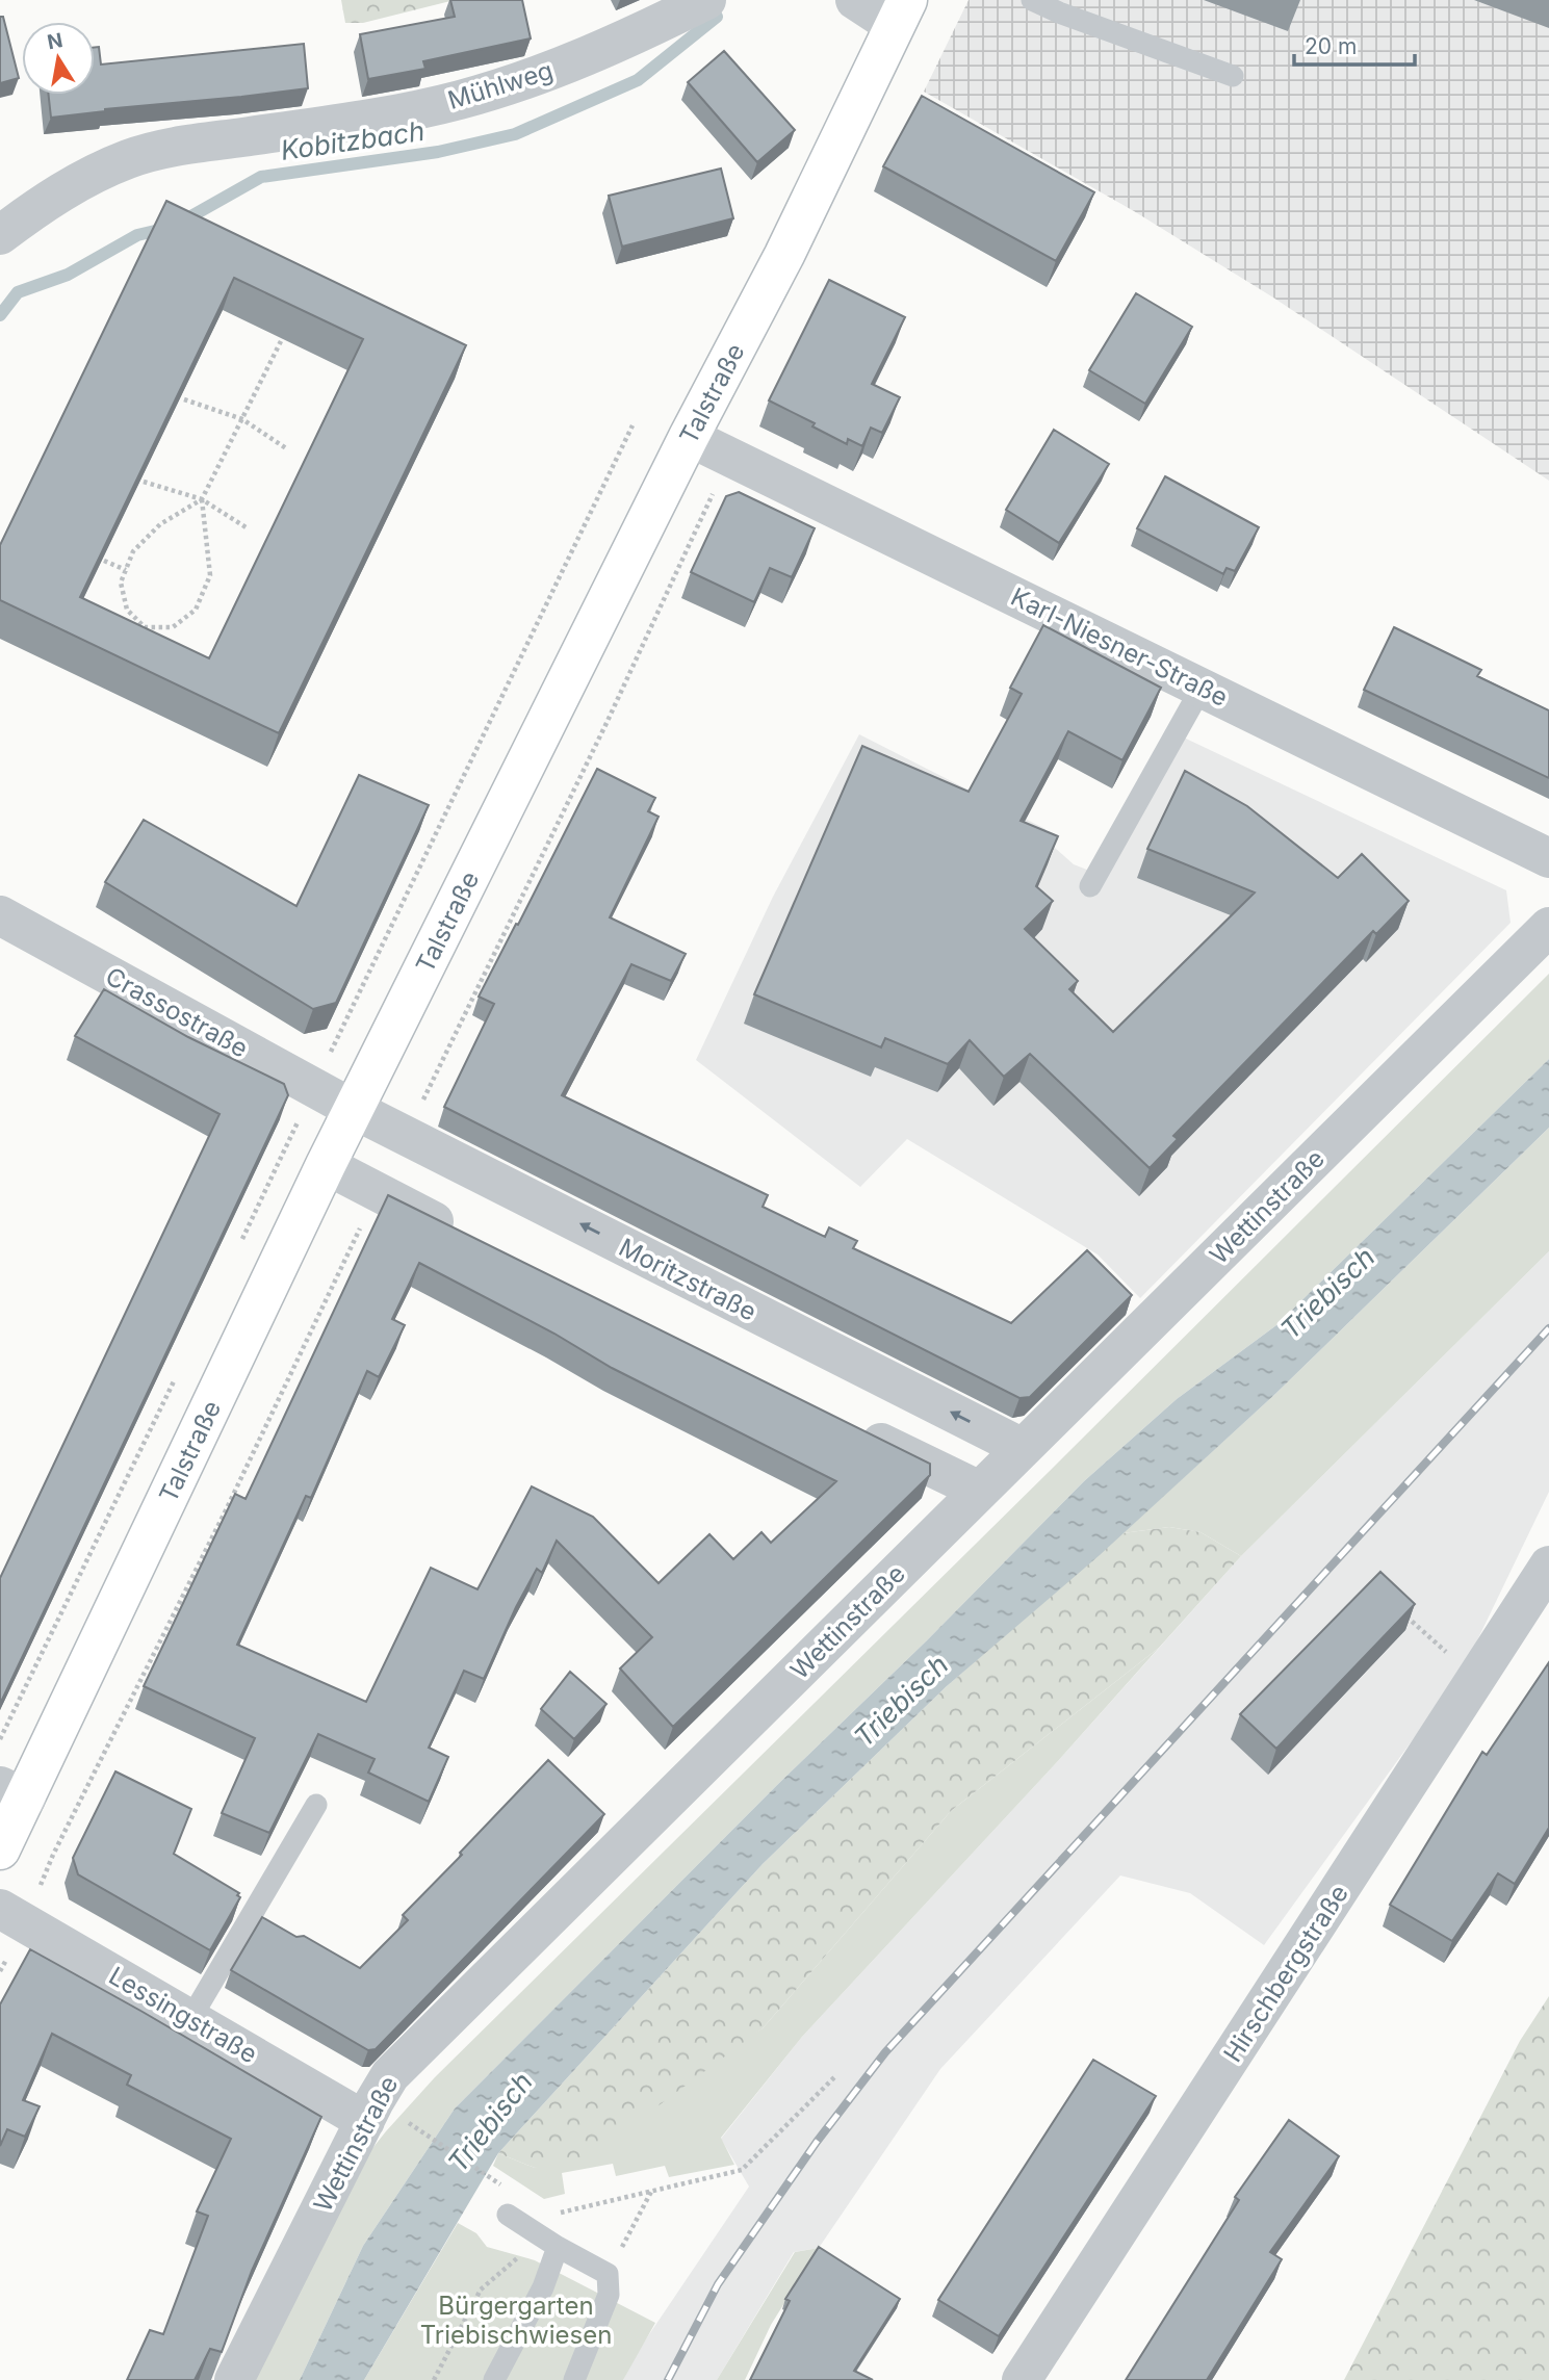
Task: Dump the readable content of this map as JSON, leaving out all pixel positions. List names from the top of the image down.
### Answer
{
  "streets": {
    "main road": ["Talstraße"],
    "street": [
      "Mühlweg",
      "Karl-Niesner-Straße",
      "Crassostraße",
      "Wettinstraße",
      "Moritzstraße",
      "Hirschbergstraße",
      "Lessingstraße"
    ]
  },
  "crossings": [
    ["Talstraße", "Karl-Niesner-Straße"],
    ["Talstraße", "Crassostraße"],
    ["Talstraße", "Moritzstraße"],
    ["Crassostraße", "Moritzstraße"],
    ["Wettinstraße", "Moritzstraße"],
    ["Wettinstraße", "Lessingstraße"]
  ],
  "water": ["Kobitzbach", "Triebisch"],
  "parks": ["Bürgergarten Triebischwiesen"],
  "scale_bar": "20 m",
  "north": "top"
}
